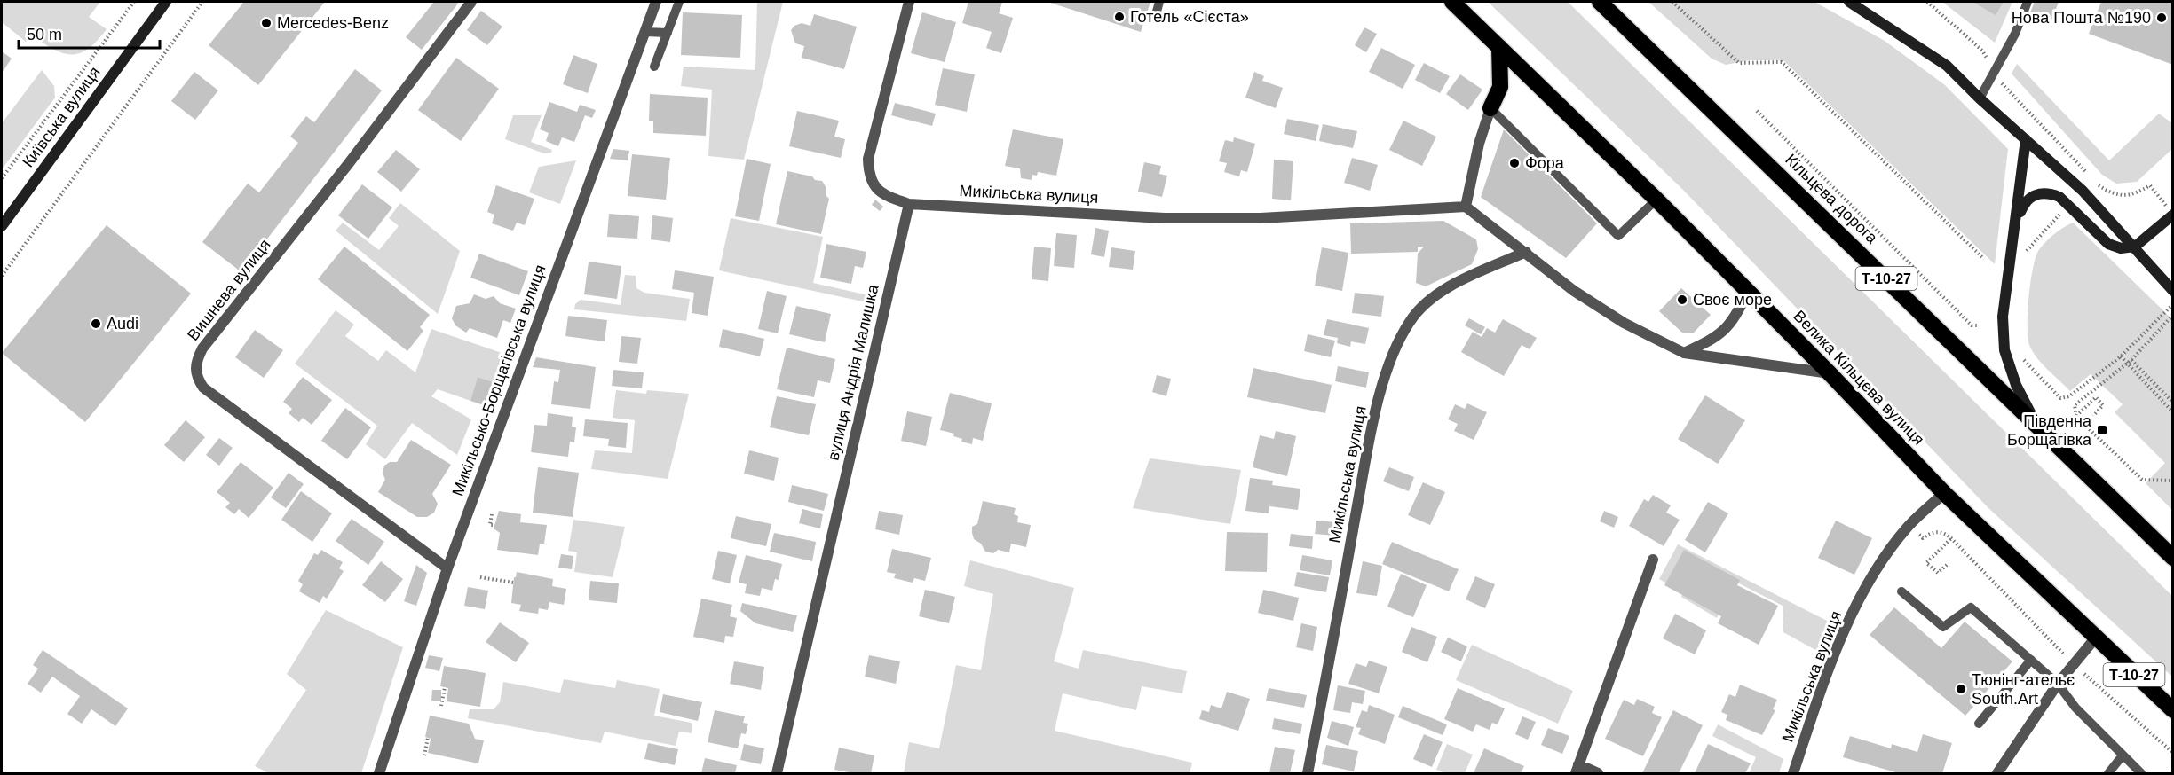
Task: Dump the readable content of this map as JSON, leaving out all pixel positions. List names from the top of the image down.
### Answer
{
  "streets": {
    "highway": ["Кільцева дорога", "Т-10-27", "Велика Кільцева вулиця"],
    "main road": ["Київська вулиця"],
    "street": [
      "Микільська вулиця",
      "Вишнева вулиця",
      "вулиця Андрія Малишка",
      "Микільсько-Борщагівська вулиця"
    ]
  },
  "crossings": [
    ["Микільська вулиця", "вулиця Андрія Малишка"],
    ["Микільська вулиця", "Велика Кільцева вулиця"],
    ["Вишнева вулиця", "Микільсько-Борщагівська вулиця"]
  ],
  "places": {
    "other": [
      "Готель «Сієста»",
      "Нова Пошта №190",
      "Mercedes-Benz",
      "Фора",
      "Своє море",
      "Audi",
      "Тюнінг-ательє South.Art"
    ],
    "transit": ["Південна Борщагівка"]
  },
  "scale_bar": "50 m"
}
